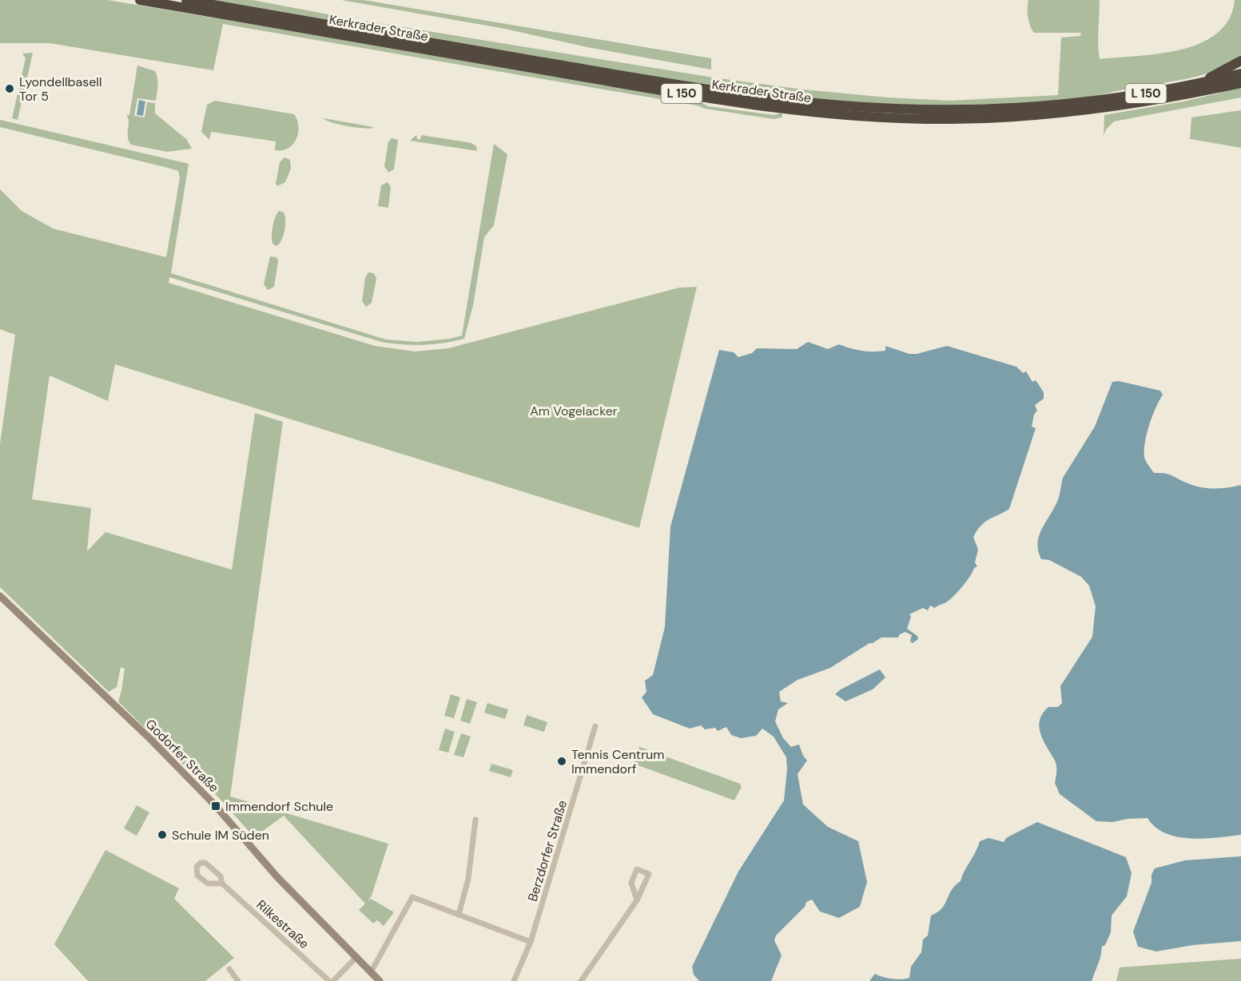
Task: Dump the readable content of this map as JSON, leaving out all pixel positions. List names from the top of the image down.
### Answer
{
  "streets": {
    "highway": ["Kerkrader Straße", "L 150"],
    "street": ["Godorfer Straße", "Berzdorfer Straße", "Rilkestraße"]
  },
  "crossings": [
    ["Kerkrader Straße", "L 150"]
  ],
  "parks": ["Am Vogelacker"],
  "places": {
    "other": ["Lyondellbasell Tor 5", "Tennis Centrum Immendorf", "Schule IM Süden"],
    "transit": ["Immendorf Schule"]
  }
}
